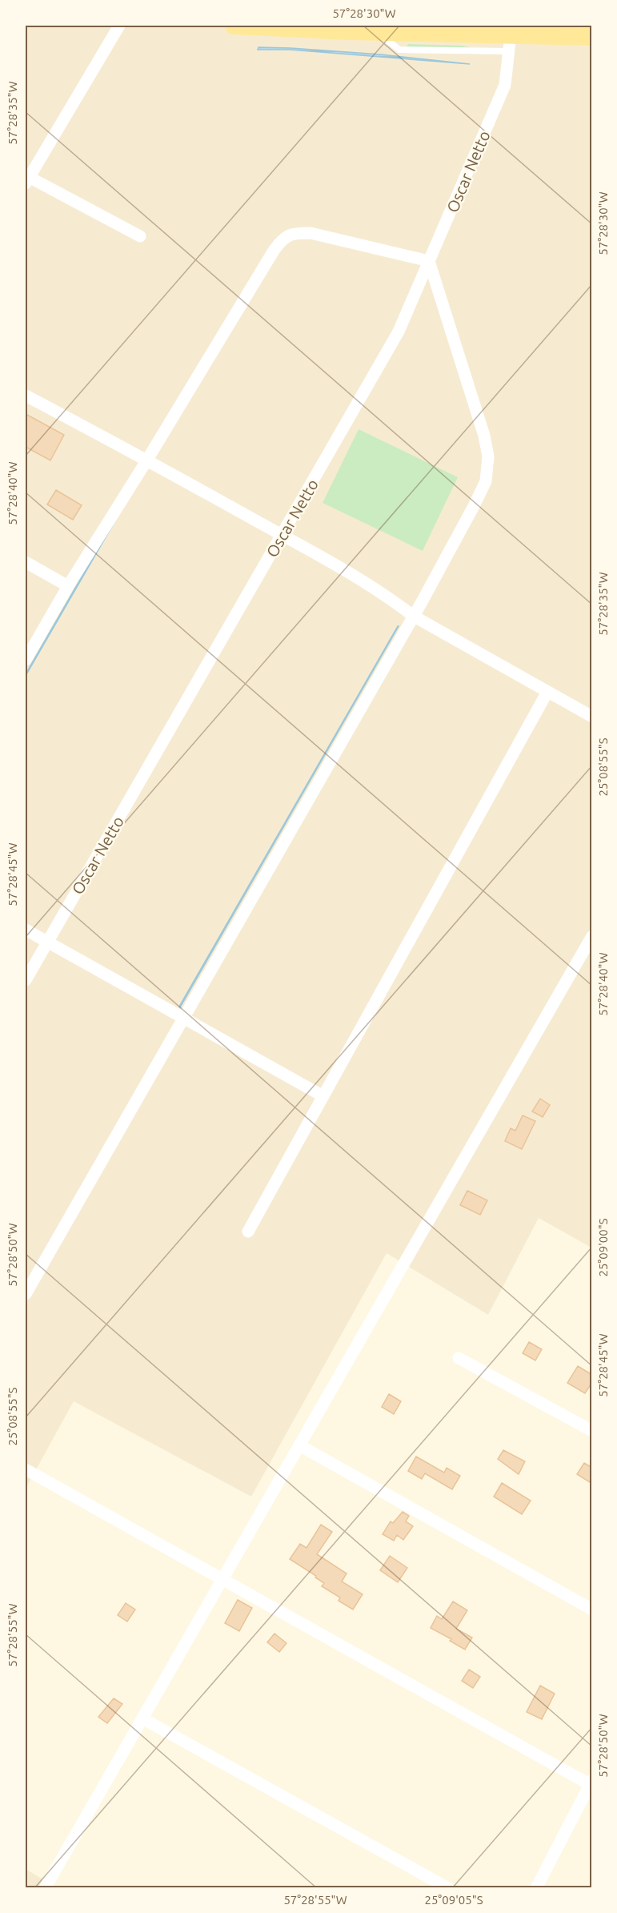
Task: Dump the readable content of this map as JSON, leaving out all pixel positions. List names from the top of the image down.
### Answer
{
  "streets": {
    "street": ["Oscar Netto"]
  },
  "coordinates": [
    "57°28'30\"W",
    "57°28'35\"W",
    "57°28'40\"W",
    "25°08'55\"S",
    "57°28'45\"W",
    "25°09'00\"S",
    "57°28'50\"W",
    "57°28'55\"W",
    "25°09'05\"S"
  ]
}
